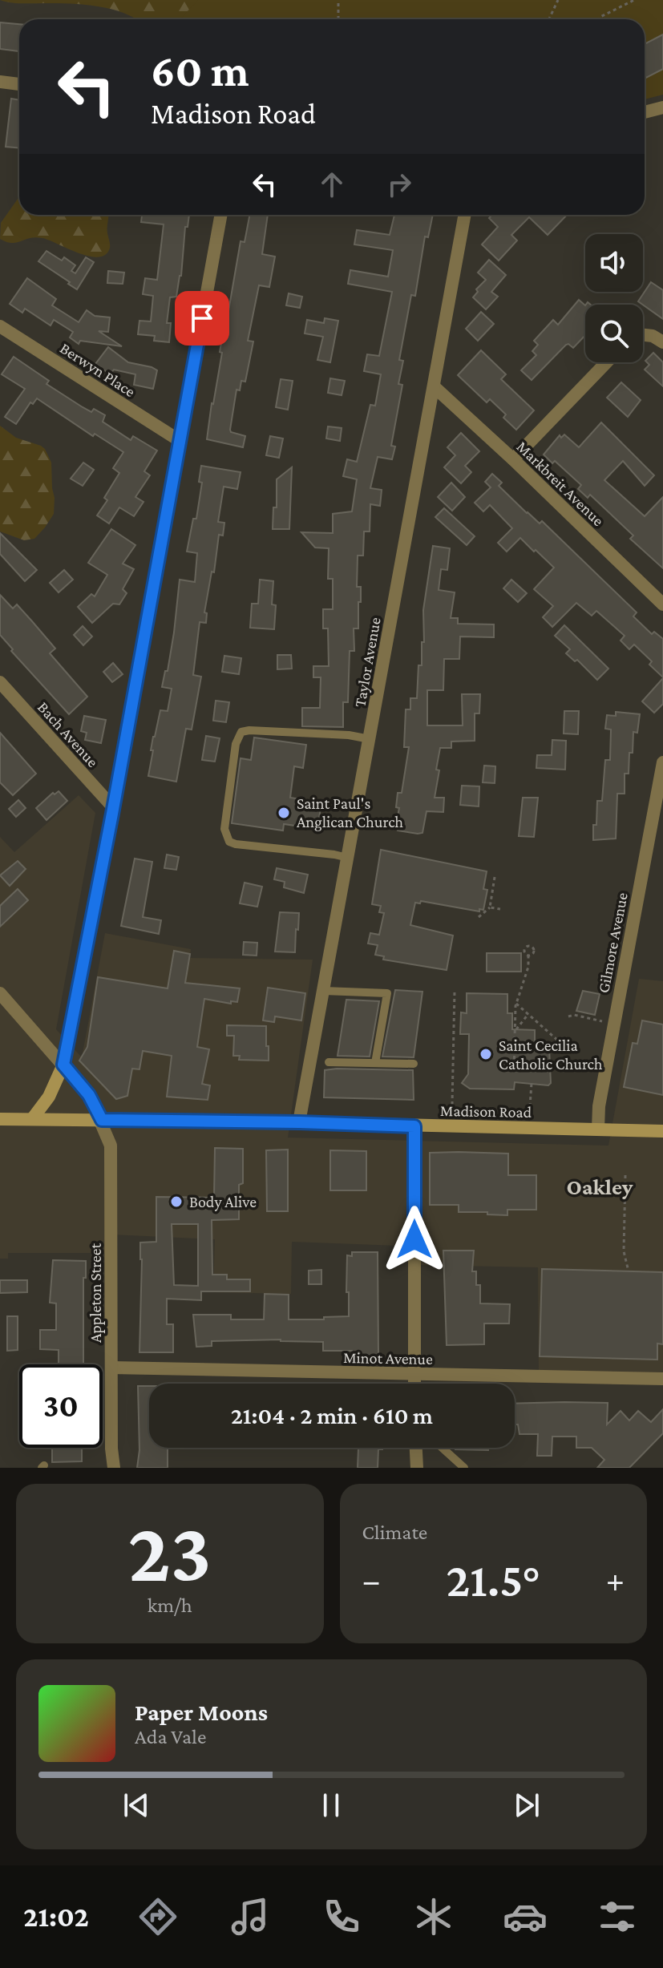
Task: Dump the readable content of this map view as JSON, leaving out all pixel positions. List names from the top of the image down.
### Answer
{
  "streets": {
    "main road": ["Madison Road"],
    "street": [
      "Berwyn Place",
      "Markbreit Avenue",
      "Taylor Avenue",
      "Bach Avenue",
      "Gilmore Avenue",
      "Appleton Street",
      "Minot Avenue"
    ]
  },
  "crossings": [
    ["Markbreit Avenue", "Taylor Avenue"],
    ["Taylor Avenue", "Madison Road"],
    ["Gilmore Avenue", "Madison Road"],
    ["Madison Road", "Appleton Street"],
    ["Appleton Street", "Minot Avenue"]
  ],
  "districts": ["Oakley"],
  "places": ["Saint Paul's Anglican Church", "Saint Cecilia Catholic Church", "Body Alive"],
  "page": {
    "turn": ["60 m", "Madison Road"],
    "limit": "30",
    "trip": "21:04 · 2 min · 610 m",
    "tile": [
      ["23", "km/h"],
      "Climate"
    ],
    "heat": ["−", "21.5°", "+"],
    "song": ["Paper Moons", "Ada Vale"],
    "tabs": "21:02"
  }
}
